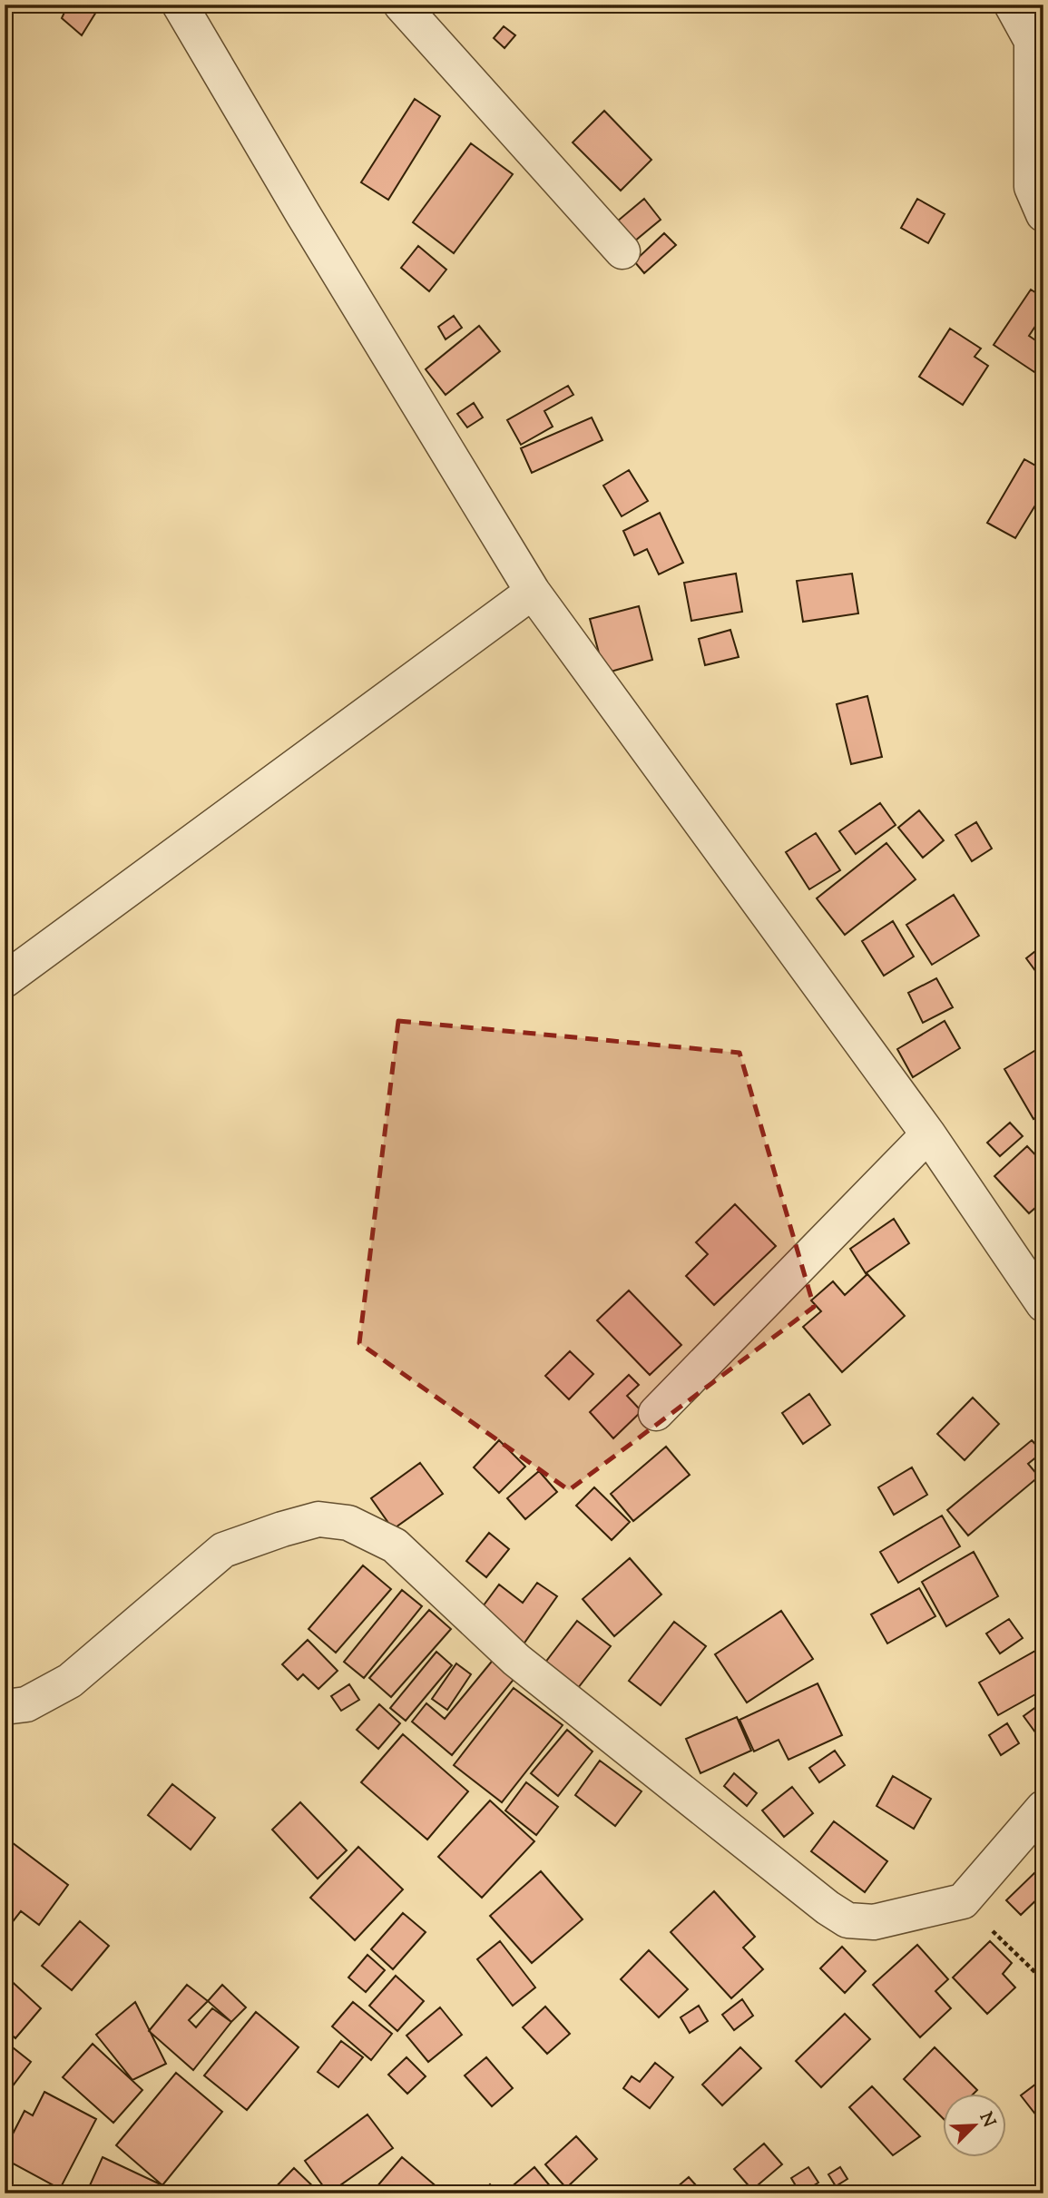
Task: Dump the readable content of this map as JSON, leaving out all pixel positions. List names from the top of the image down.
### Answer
{
  "north": "top right"
}
